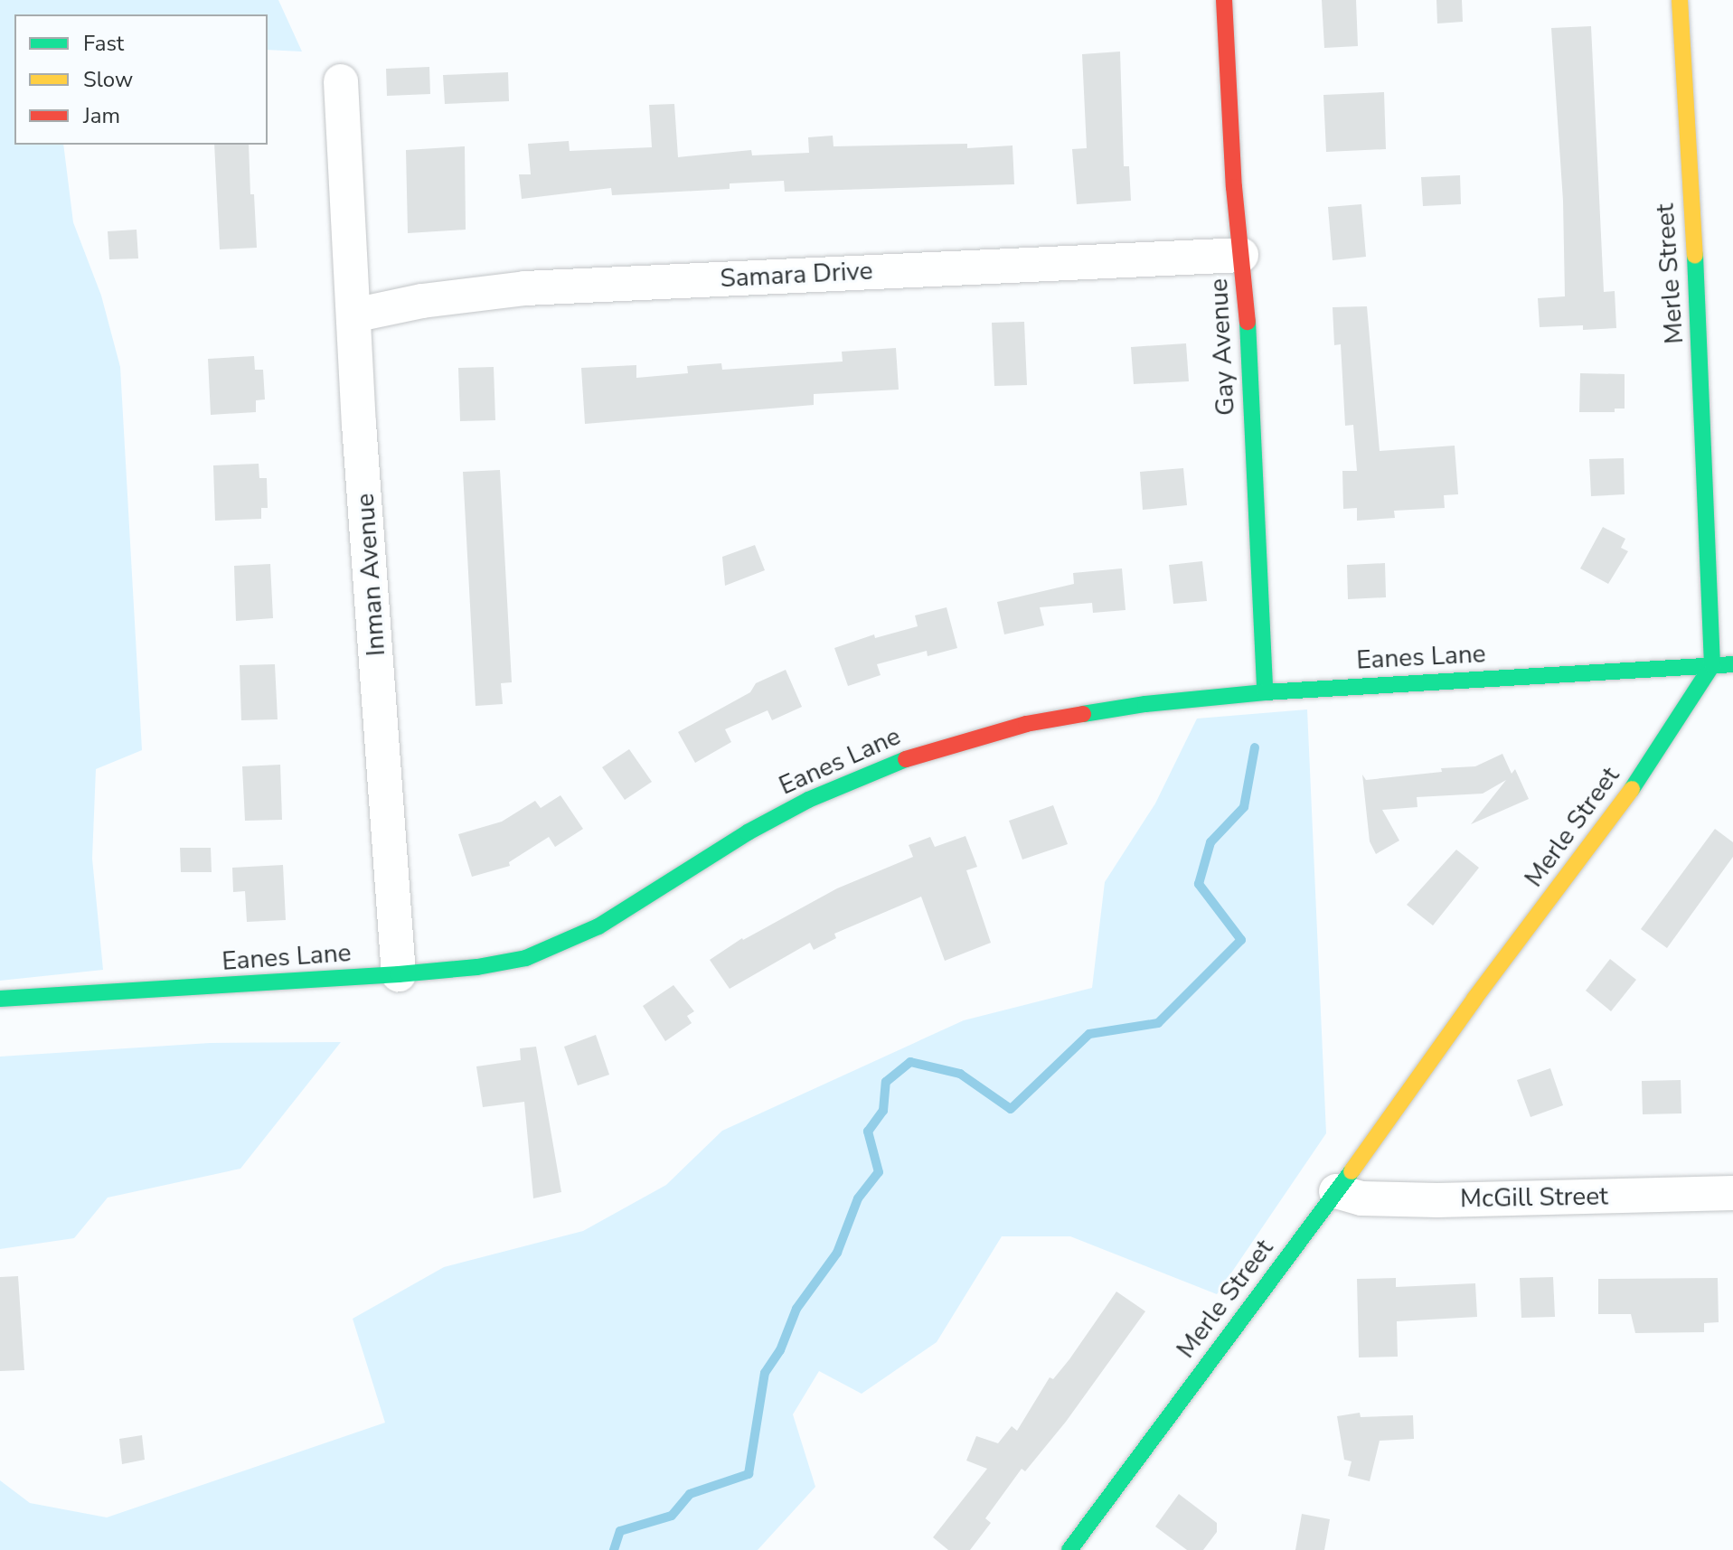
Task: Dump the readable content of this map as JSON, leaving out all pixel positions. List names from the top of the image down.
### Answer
{
  "streets": {
    "street": [
      "Merle Street",
      "Samara Drive",
      "Gay Avenue",
      "Inman Avenue",
      "Eanes Lane",
      "McGill Street"
    ]
  },
  "crossings": [
    ["Merle Street", "Eanes Lane"],
    ["Merle Street", "McGill Street"],
    ["Samara Drive", "Gay Avenue"],
    ["Samara Drive", "Inman Avenue"],
    ["Gay Avenue", "Eanes Lane"],
    ["Inman Avenue", "Eanes Lane"]
  ],
  "legend": ["Fast", "Slow", "Jam"]
}
